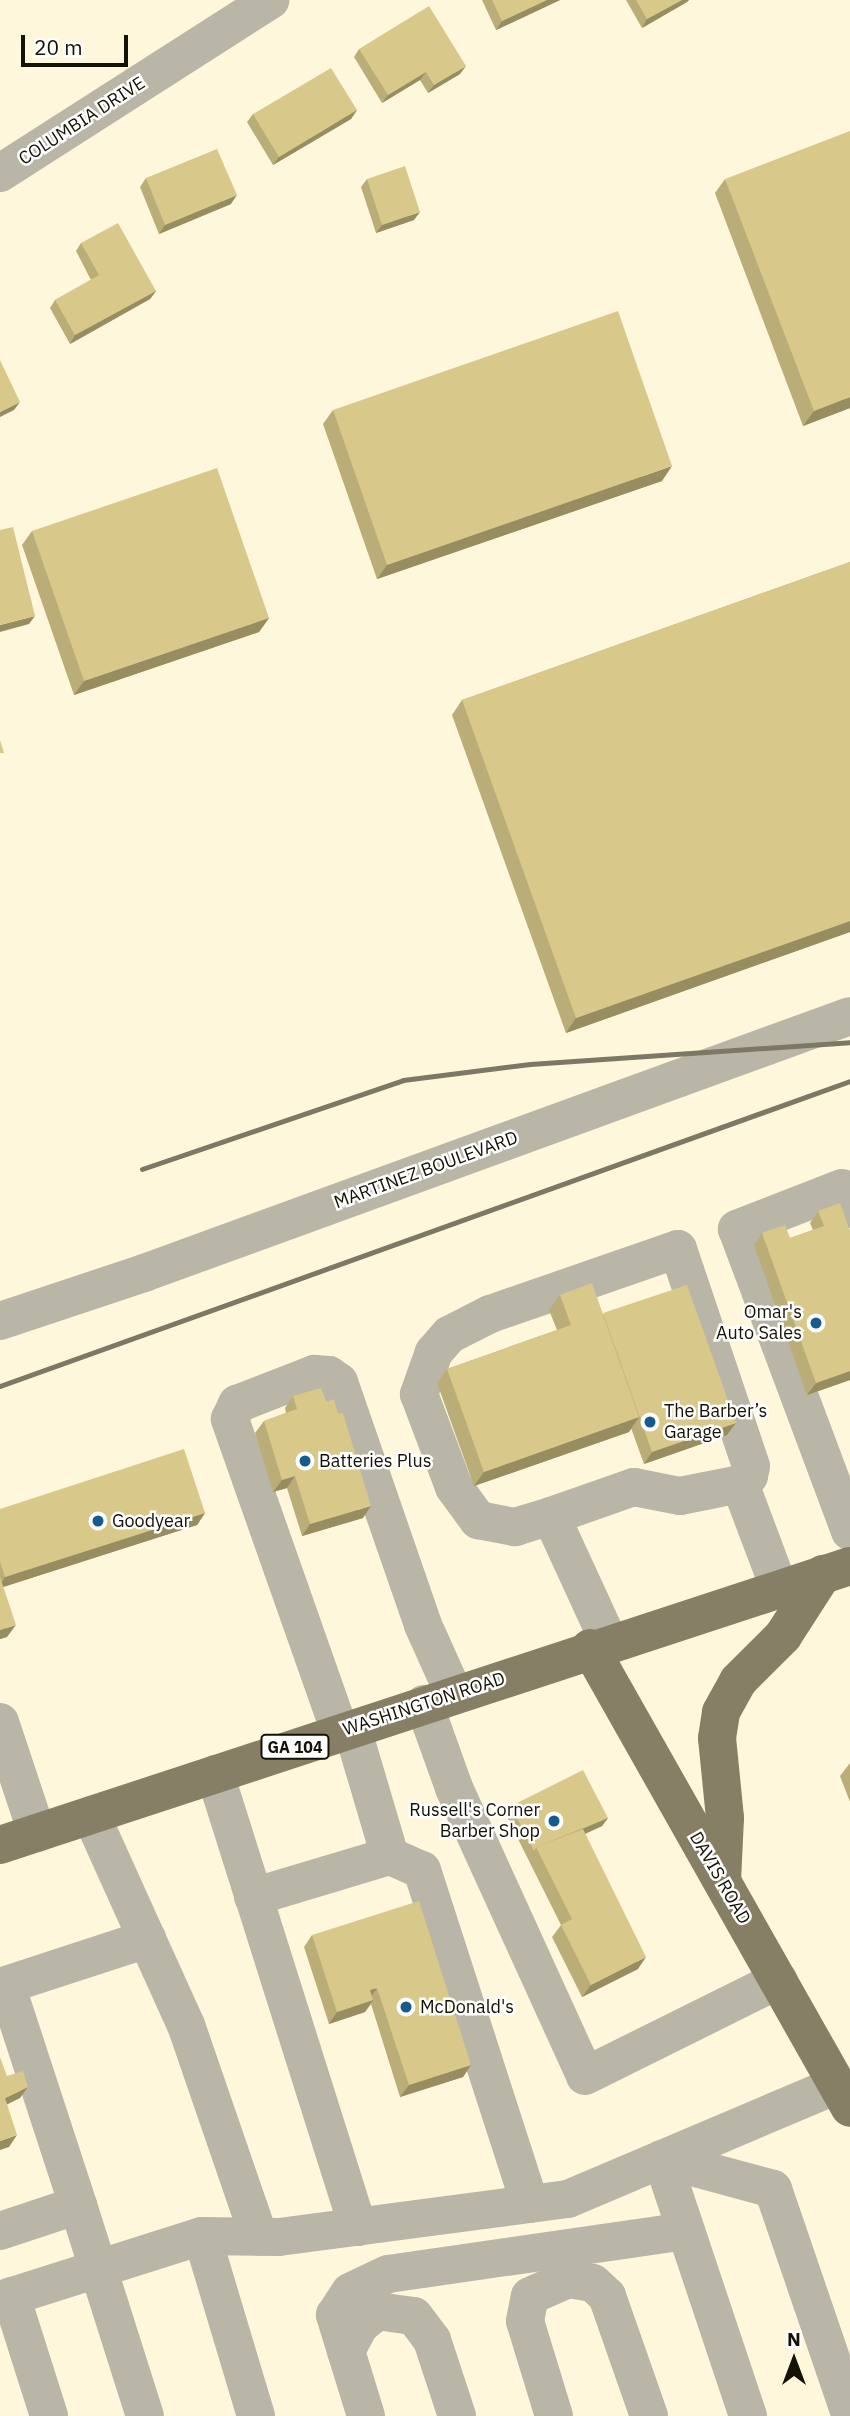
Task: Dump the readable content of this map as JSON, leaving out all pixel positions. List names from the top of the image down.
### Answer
{
  "streets": {
    "main road": ["WASHINGTON ROAD", "GA 104", "DAVIS ROAD"],
    "street": ["COLUMBIA DRIVE", "MARTINEZ BOULEVARD"]
  },
  "crossings": [
    ["WASHINGTON ROAD", "DAVIS ROAD"]
  ],
  "places": [
    "Omar's Auto Sales",
    "The Barber’s Garage",
    "Batteries Plus",
    "Goodyear",
    "Russell's Corner Barber Shop",
    "McDonald's"
  ],
  "scale_bar": "20 m",
  "north": "top"
}
